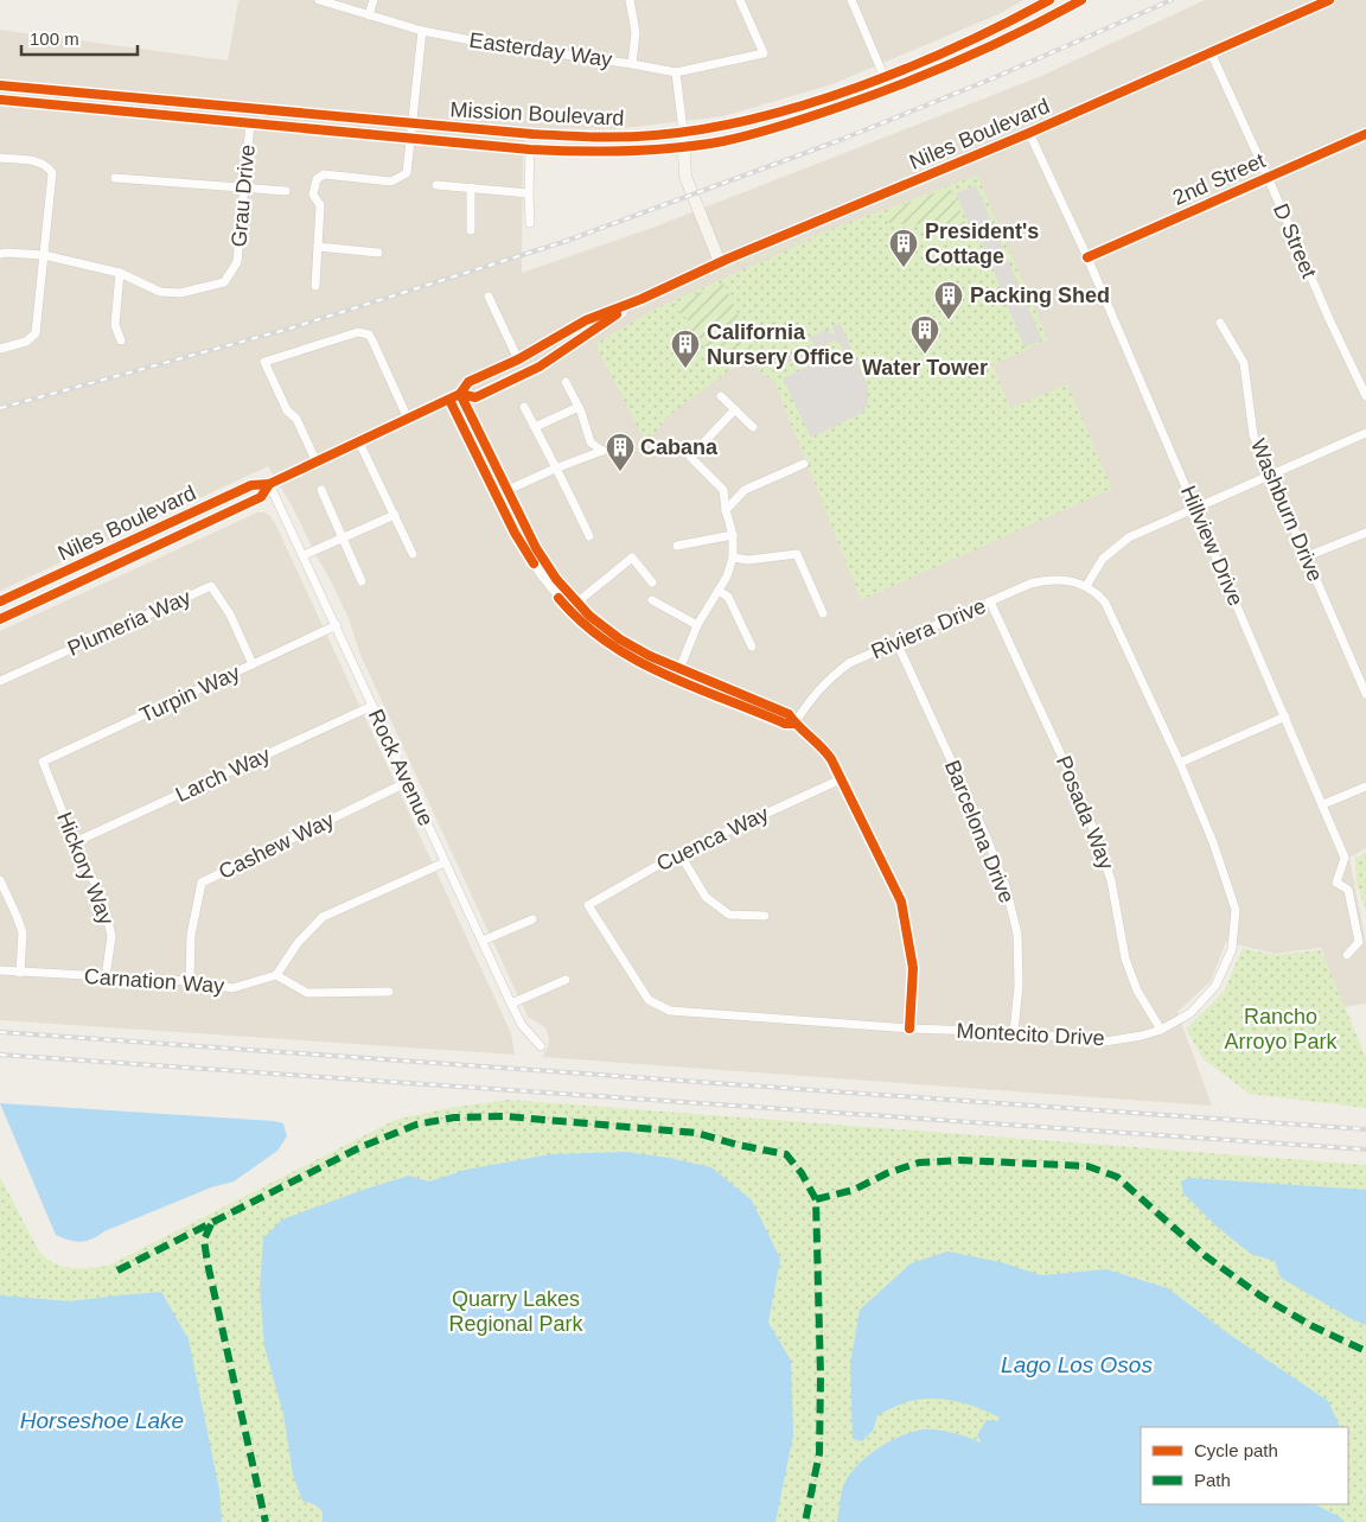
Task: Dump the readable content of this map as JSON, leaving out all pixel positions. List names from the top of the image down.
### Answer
{
  "streets": {
    "main road": ["Mission Boulevard", "Niles Boulevard"],
    "street": [
      "Easterday Way",
      "2nd Street",
      "Grau Drive",
      "D Street",
      "Washburn Drive",
      "Hillview Drive",
      "Plumeria Way",
      "Riviera Drive",
      "Turpin Way",
      "Rock Avenue",
      "Larch Way",
      "Posada Way",
      "Barcelona Drive",
      "Cuenca Way",
      "Cashew Way",
      "Hickory Way",
      "Carnation Way",
      "Montecito Drive"
    ]
  },
  "crossings": [
    ["Mission Boulevard", "Grau Drive"],
    ["Niles Boulevard", "D Street"],
    ["Niles Boulevard", "Hillview Drive"],
    ["Niles Boulevard", "Rock Avenue"],
    ["2nd Street", "D Street"],
    ["2nd Street", "Hillview Drive"],
    ["Plumeria Way", "Turpin Way"],
    ["Riviera Drive", "Posada Way"],
    ["Riviera Drive", "Barcelona Drive"],
    ["Riviera Drive", "Montecito Drive"],
    ["Turpin Way", "Rock Avenue"],
    ["Turpin Way", "Hickory Way"],
    ["Rock Avenue", "Larch Way"],
    ["Rock Avenue", "Cashew Way"],
    ["Larch Way", "Hickory Way"],
    ["Posada Way", "Montecito Drive"],
    ["Barcelona Drive", "Montecito Drive"],
    ["Cuenca Way", "Montecito Drive"],
    ["Cashew Way", "Carnation Way"],
    ["Hickory Way", "Carnation Way"]
  ],
  "water": ["Lago Los Osos", "Horseshoe Lake"],
  "parks": ["Rancho Arroyo Park", "Quarry Lakes Regional Park"],
  "places": {
    "building": [
      "President's Cottage",
      "Packing Shed",
      "Water Tower",
      "California Nursery Office",
      "Cabana"
    ]
  },
  "legend": ["Cycle path", "Path"],
  "scale_bar": "100 m"
}
